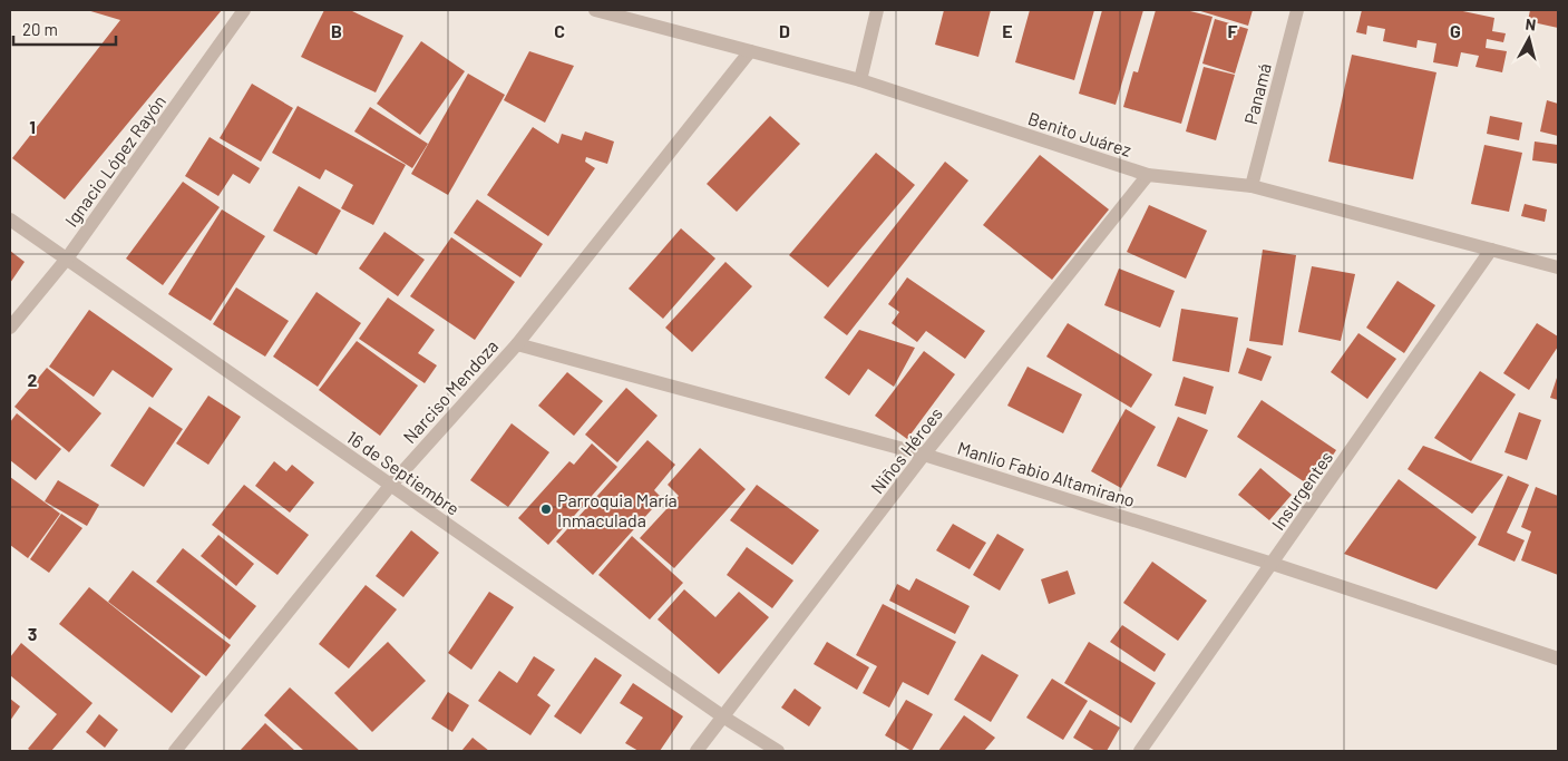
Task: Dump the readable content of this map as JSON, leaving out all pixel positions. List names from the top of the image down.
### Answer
{
  "streets": {
    "street": [
      "Panamá",
      "Benito Juárez",
      "Ignacio López Rayón",
      "Narciso Mendoza",
      "Niños Héroes",
      "16 de Septiembre",
      "Manlio Fabio Altamirano",
      "Insurgentes"
    ]
  },
  "crossings": [
    ["Panamá", "Benito Juárez"],
    ["Benito Juárez", "Narciso Mendoza"],
    ["Benito Juárez", "Niños Héroes"],
    ["Benito Juárez", "Insurgentes"],
    ["Ignacio López Rayón", "16 de Septiembre"],
    ["Narciso Mendoza", "16 de Septiembre"],
    ["Narciso Mendoza", "Manlio Fabio Altamirano"],
    ["Niños Héroes", "16 de Septiembre"],
    ["Niños Héroes", "Manlio Fabio Altamirano"],
    ["Manlio Fabio Altamirano", "Insurgentes"]
  ],
  "places": ["Parroquia María Inmaculada"],
  "scale_bar": "20 m",
  "north": "top",
  "grid": {
    "columns": [
      "B",
      "C",
      "D",
      "E",
      "F",
      "G"
    ],
    "rows": ["1", "2", "3"]
  }
}
